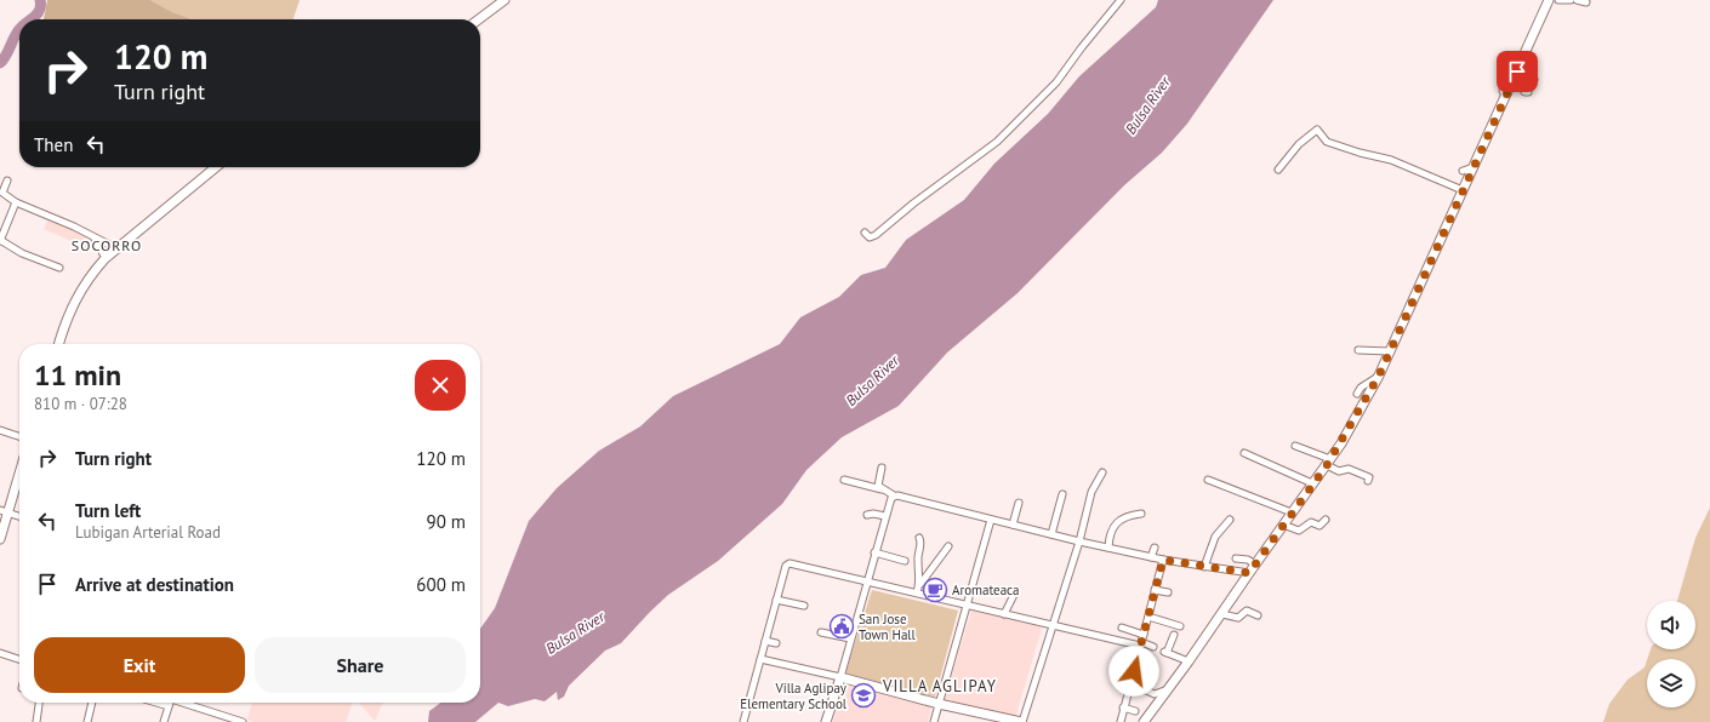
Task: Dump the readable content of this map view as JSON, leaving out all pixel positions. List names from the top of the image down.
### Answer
{
  "districts": ["SOCORRO", "VILLA AGLIPAY"],
  "water": ["Bulsa River"],
  "places": {
    "cafe": ["Aromateaca"],
    "public building": ["San Jose Town Hall"],
    "school or university": ["Villa Aglipay Elementary School"]
  },
  "page": {
    "turn": ["120 m", "Turn right"],
    "then": "Then",
    "heading": ["11 min", "810 m · 07:28"],
    "list": [
      {
        "name": "Turn right",
        "value": "120 m"
      },
      {
        "name": "Turn left",
        "note": "Lubigan Arterial Road",
        "value": "90 m"
      },
      {
        "name": "Arrive at destination",
        "value": "600 m"
      }
    ],
    "buttons": ["Exit", "Share"]
  }
}
